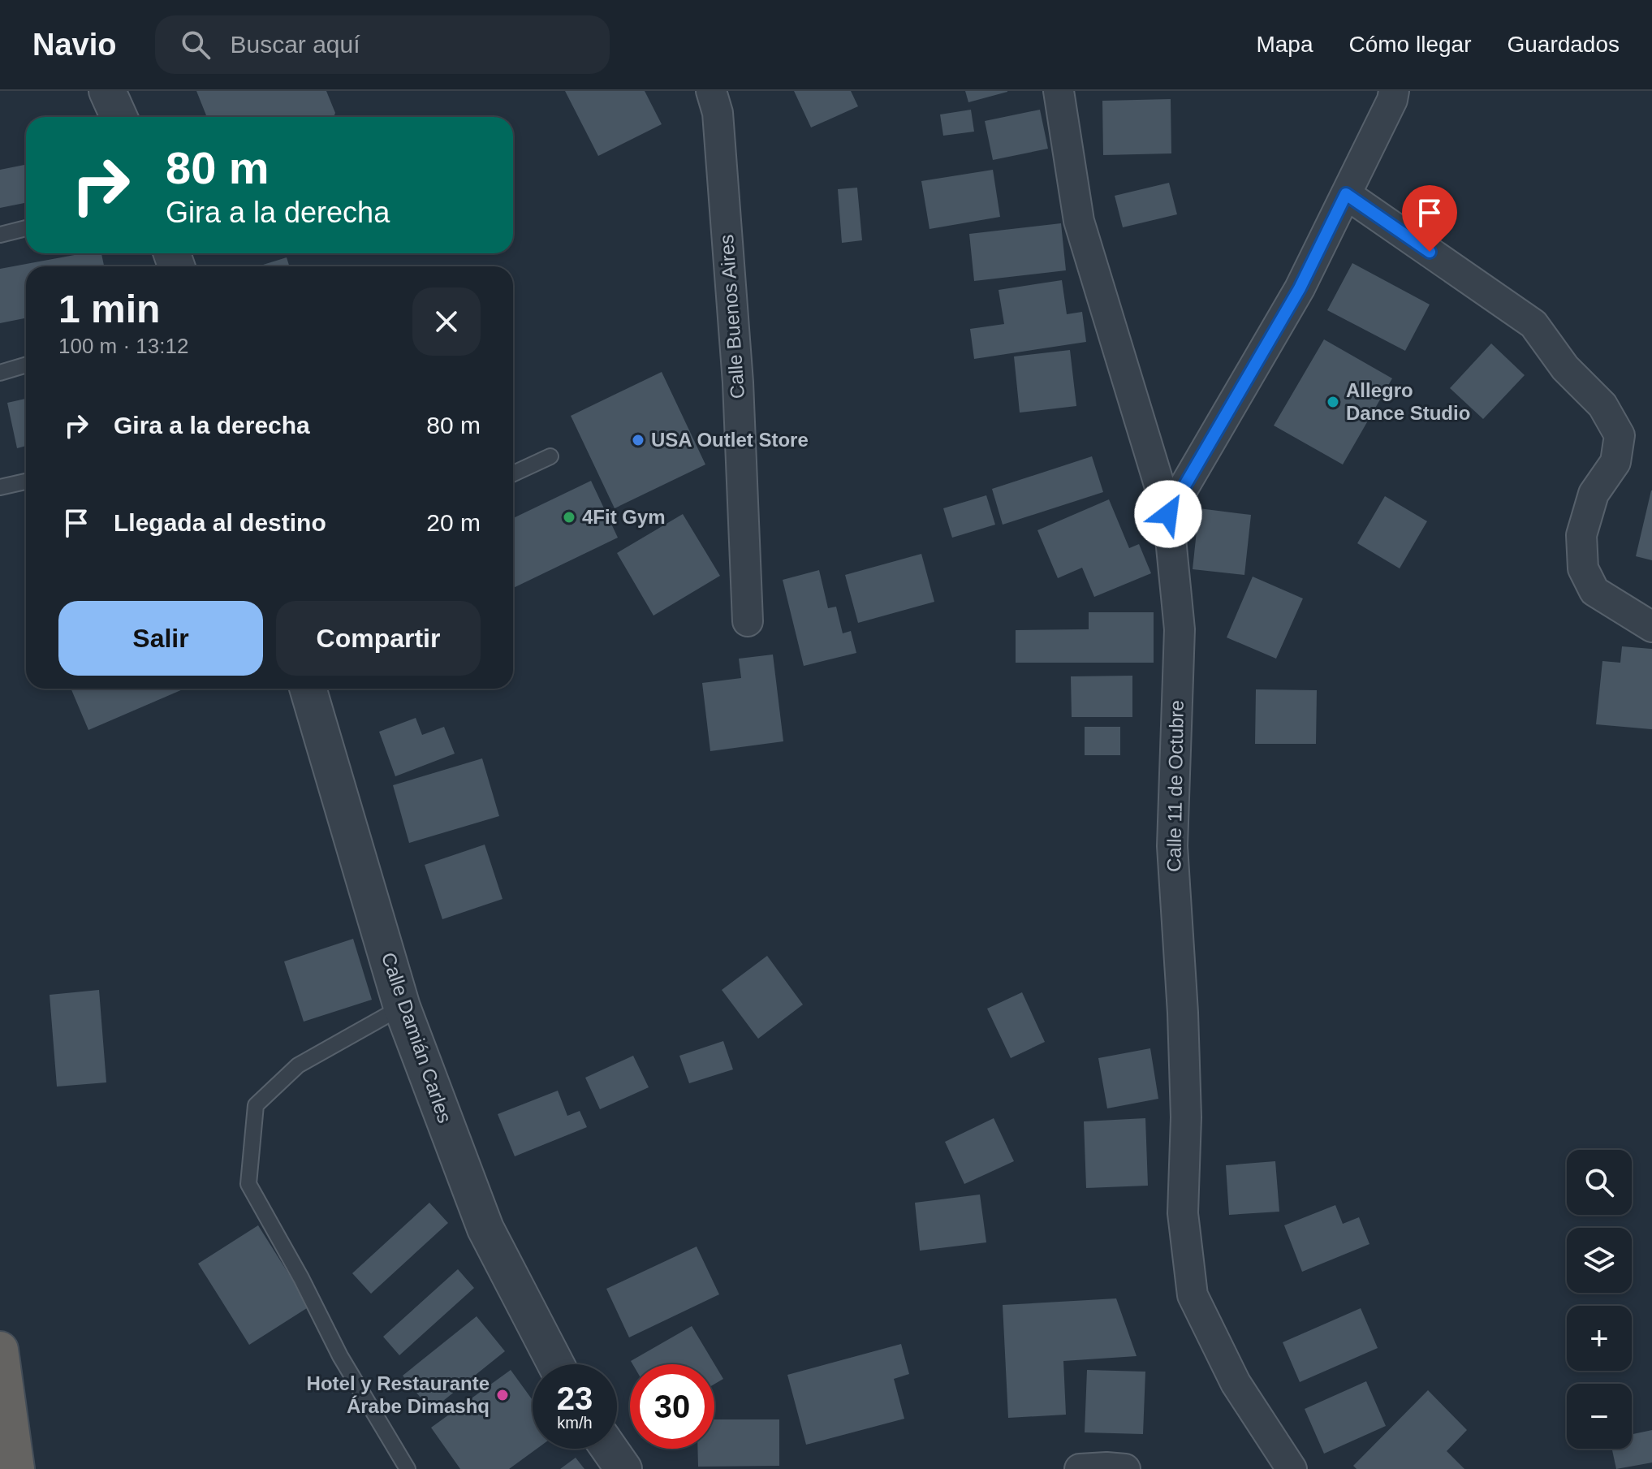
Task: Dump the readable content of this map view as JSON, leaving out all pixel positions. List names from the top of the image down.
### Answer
{
  "streets": {
    "street": ["Calle Buenos Aires", "Calle 11 de Octubre", "Calle Damián Carles"]
  },
  "places": [
    "Allegro Dance Studio",
    "USA Outlet Store",
    "4Fit Gym",
    "Hotel y Restaurante Árabe Dimashq"
  ],
  "page": {
    "header": "Navio",
    "search": "Buscar aquí",
    "nav": ["Mapa", "Cómo llegar", "Guardados"],
    "turn": ["80 m", "Gira a la derecha"],
    "heading": ["1 min", "100 m · 13:12"],
    "list": [
      {
        "name": "Gira a la derecha",
        "value": "80 m"
      },
      {
        "name": "Llegada al destino",
        "value": "20 m"
      }
    ],
    "buttons": ["Salir", "Compartir"],
    "map_buttons": ["+", "−"],
    "speed": "23 km/h",
    "limit": "30"
  }
}
